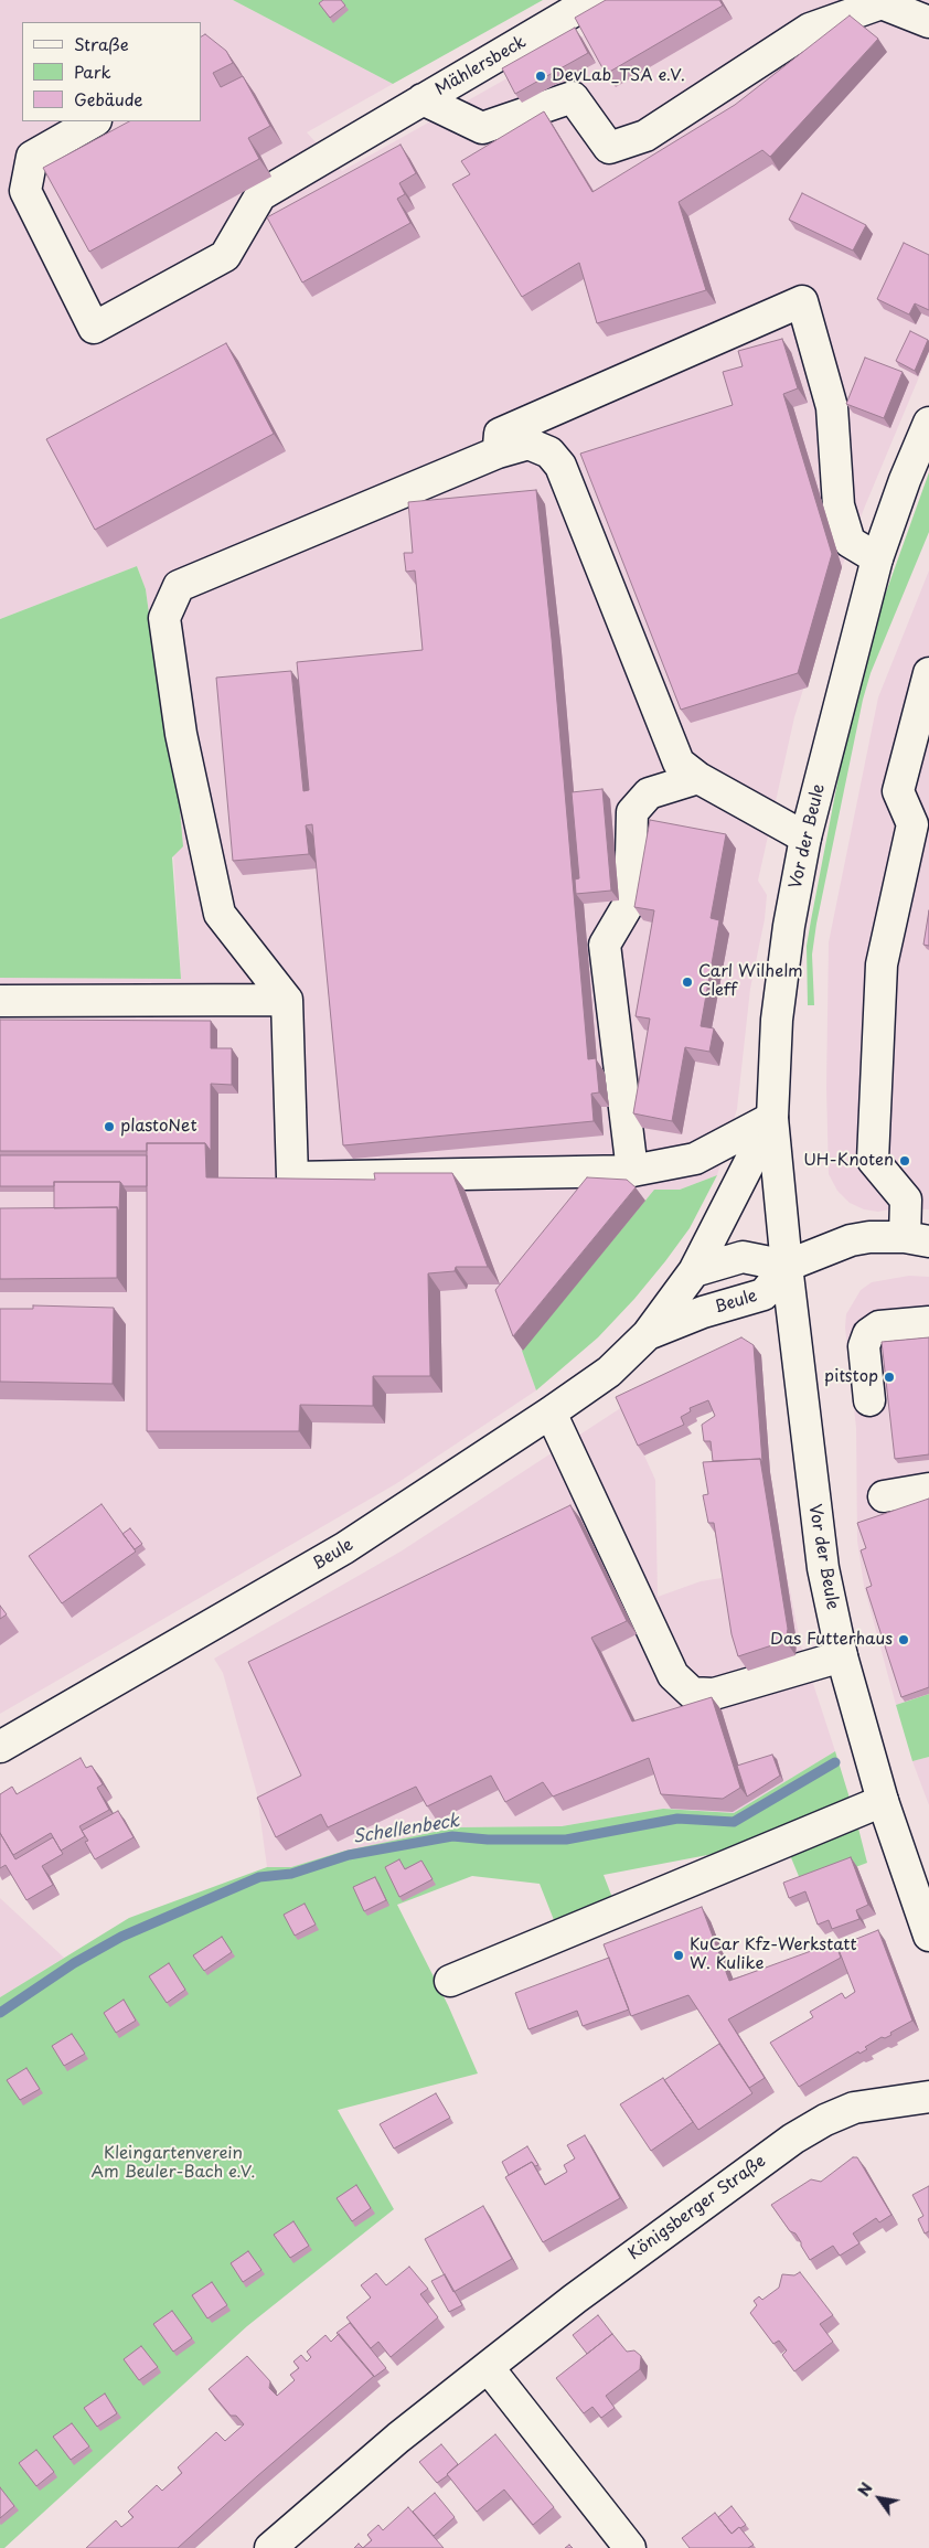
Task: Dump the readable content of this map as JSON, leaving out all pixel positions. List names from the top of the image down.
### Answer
{
  "streets": {
    "street": [
      "Mählersbeck",
      "Vor der Beule",
      "Beule",
      "Königsberger Straße"
    ]
  },
  "crossings": [
    ["Vor der Beule", "Beule"]
  ],
  "water": ["Schellenbeck"],
  "parks": ["Kleingartenverein Am Beuler-Bach e.V."],
  "places": [
    "DevLab_TSA e.V.",
    "Carl Wilhelm Cleff",
    "plastoNet",
    "UH-Knoten",
    "pitstop",
    "Das Futterhaus",
    "KuCar Kfz-Werkstatt W. Kulike"
  ],
  "legend": ["Straße", "Park", "Gebäude"],
  "north": "top left"
}
